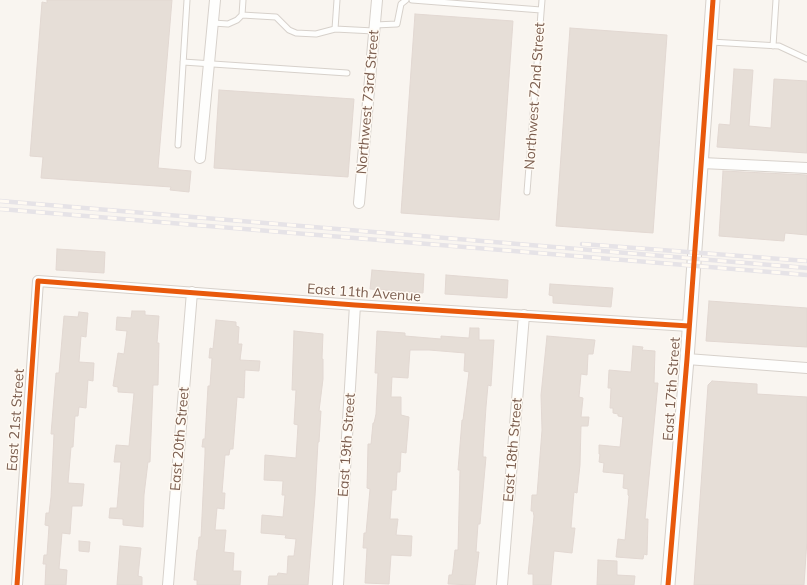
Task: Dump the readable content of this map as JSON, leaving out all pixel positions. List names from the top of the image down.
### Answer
{
  "streets": {
    "street": [
      "Northwest 73rd Street",
      "East 11th Avenue",
      "East 17th Street",
      "East 21st Street",
      "East 20th Street",
      "East 19th Street",
      "East 18th Street"
    ],
    "lane": ["Northwest 72nd Street"]
  },
  "crossings": [
    ["East 11th Avenue", "East 17th Street"],
    ["East 11th Avenue", "East 21st Street"],
    ["East 11th Avenue", "East 20th Street"],
    ["East 11th Avenue", "East 19th Street"],
    ["East 11th Avenue", "East 18th Street"]
  ]
}
